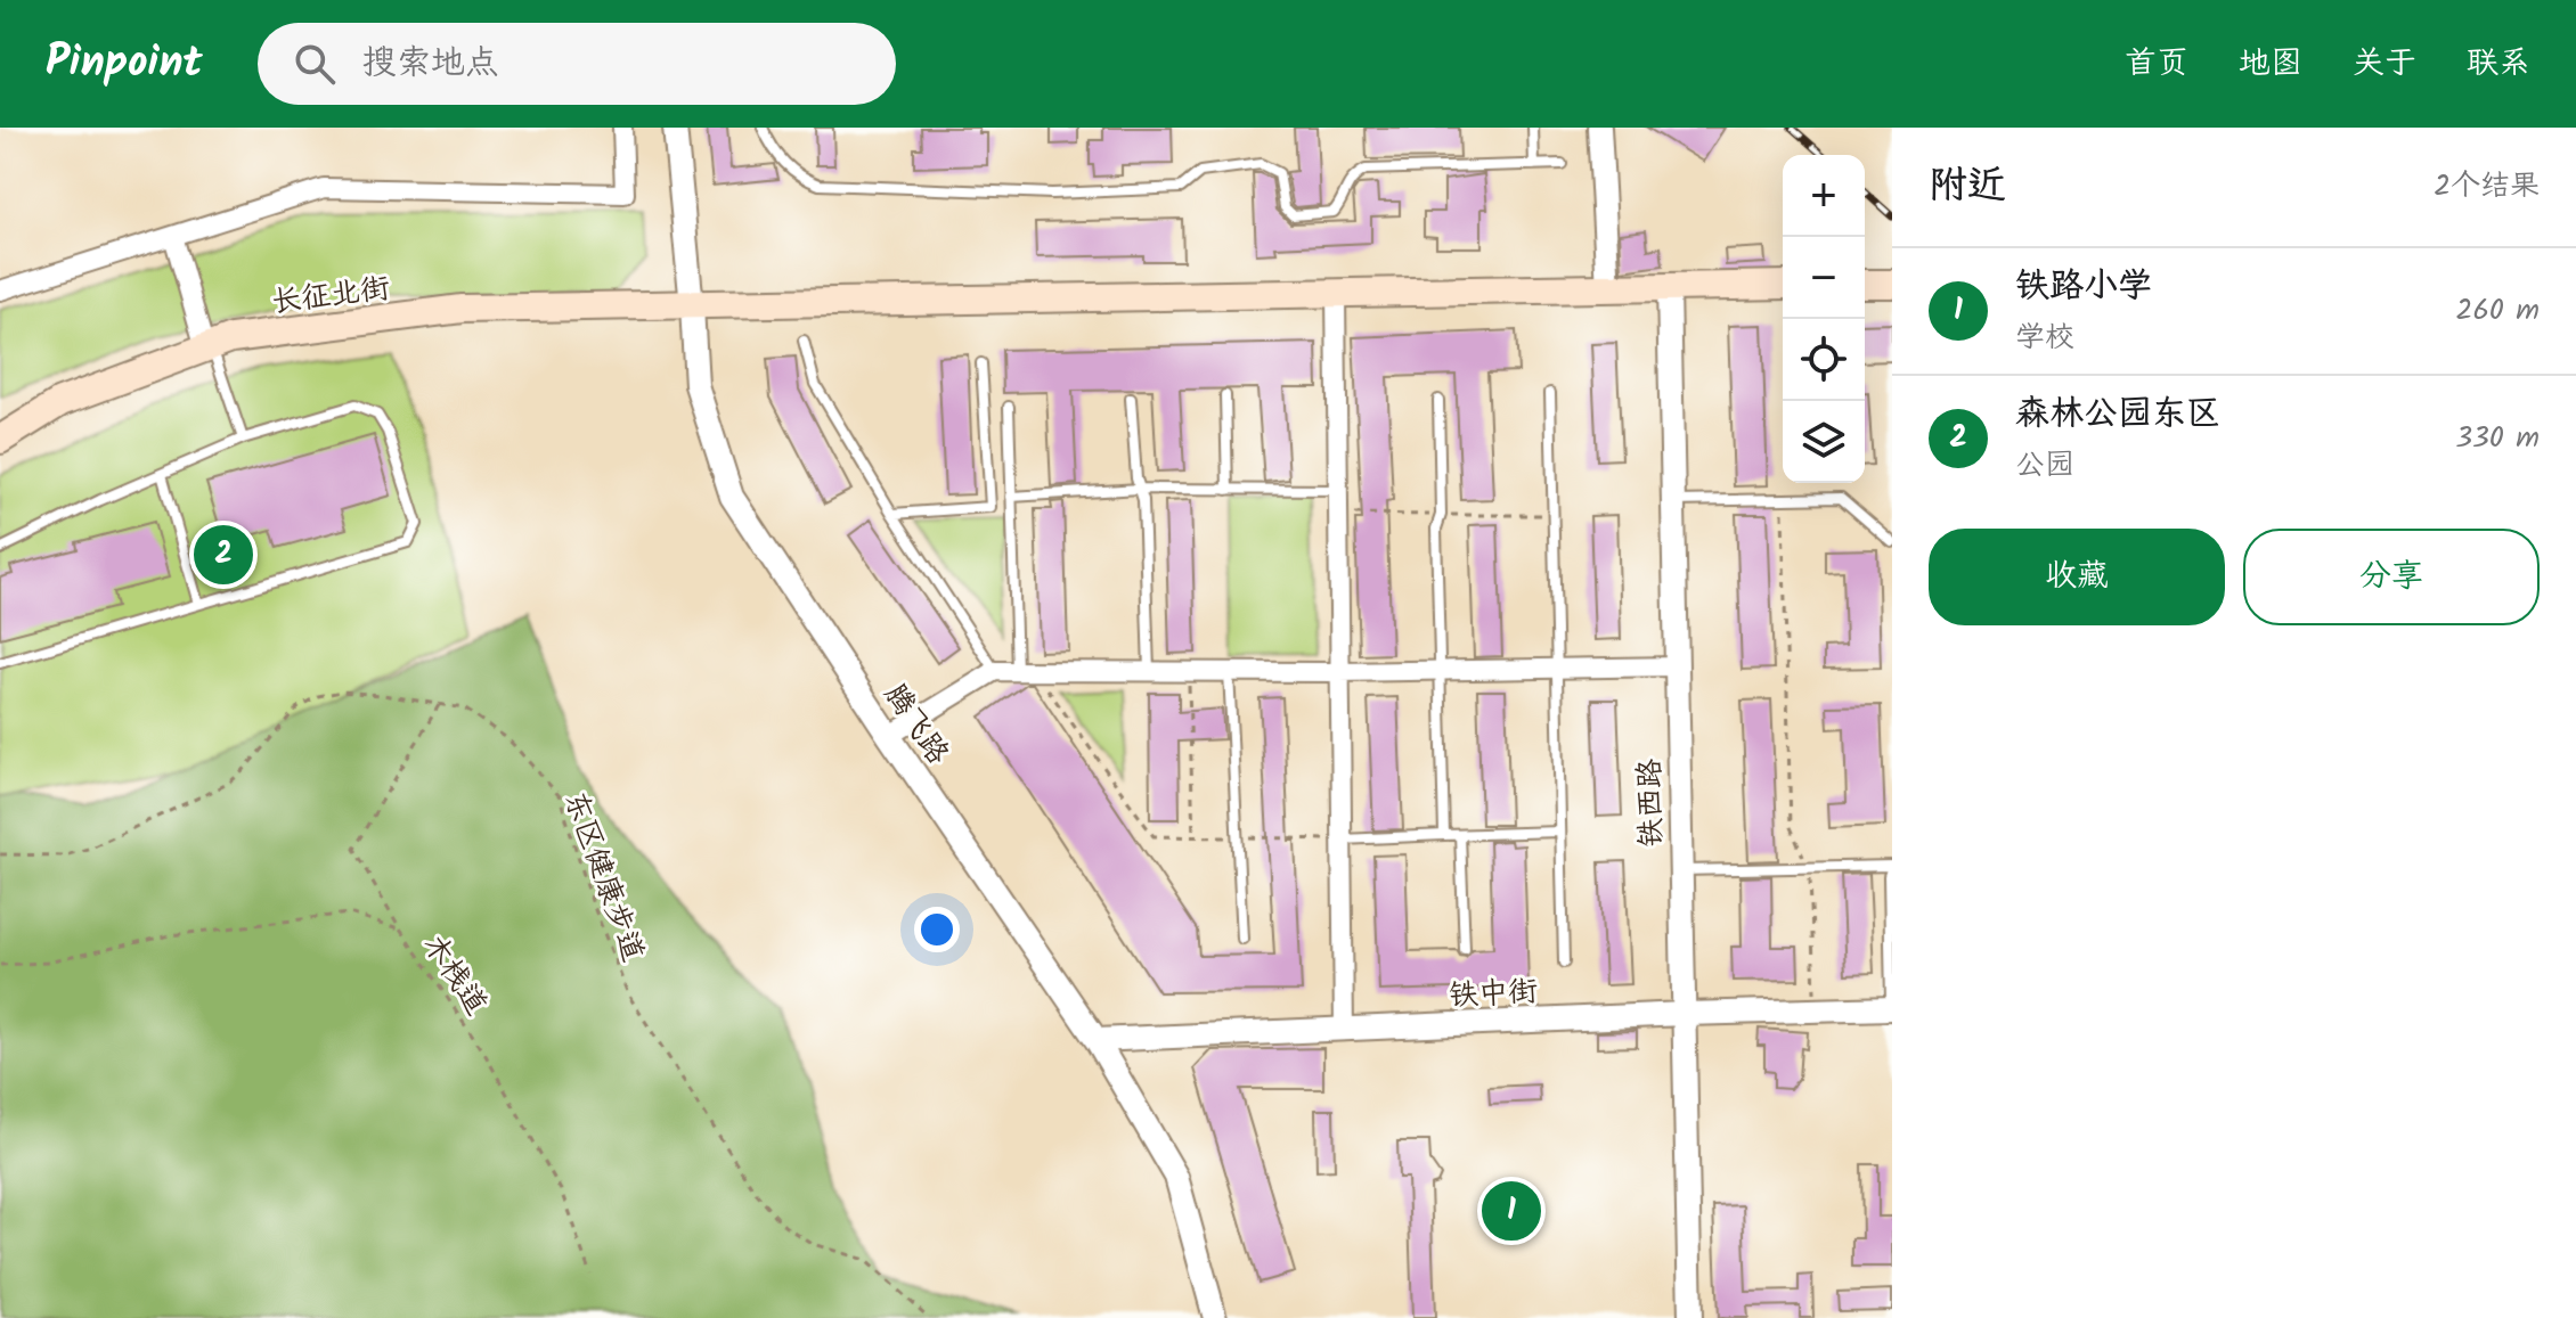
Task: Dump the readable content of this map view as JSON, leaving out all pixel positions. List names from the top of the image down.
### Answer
{
  "streets": {
    "main road": ["长征北街"],
    "street": ["腾飞路", "铁西路", "铁中街"],
    "path": ["东区健康步道", "木栈道"]
  },
  "crossings": [
    ["长征北街", "腾飞路"],
    ["长征北街", "铁西路"],
    ["腾飞路", "铁中街"],
    ["铁西路", "铁中街"],
    ["东区健康步道", "木栈道"]
  ],
  "page": {
    "header": "Pinpoint",
    "search": "搜索地点",
    "nav": [
      "首页",
      "地图",
      "关于",
      "联系"
    ],
    "heading": ["附近", "2个结果"],
    "map_buttons": ["+", "−"],
    "list": [
      {
        "mark": "1",
        "name": "铁路小学",
        "note": "学校",
        "value": "260 m"
      },
      {
        "mark": "2",
        "name": "森林公园东区",
        "note": "公园",
        "value": "330 m"
      }
    ],
    "buttons": ["收藏", "分享"],
    "pins": ["2", "1"]
  }
}
